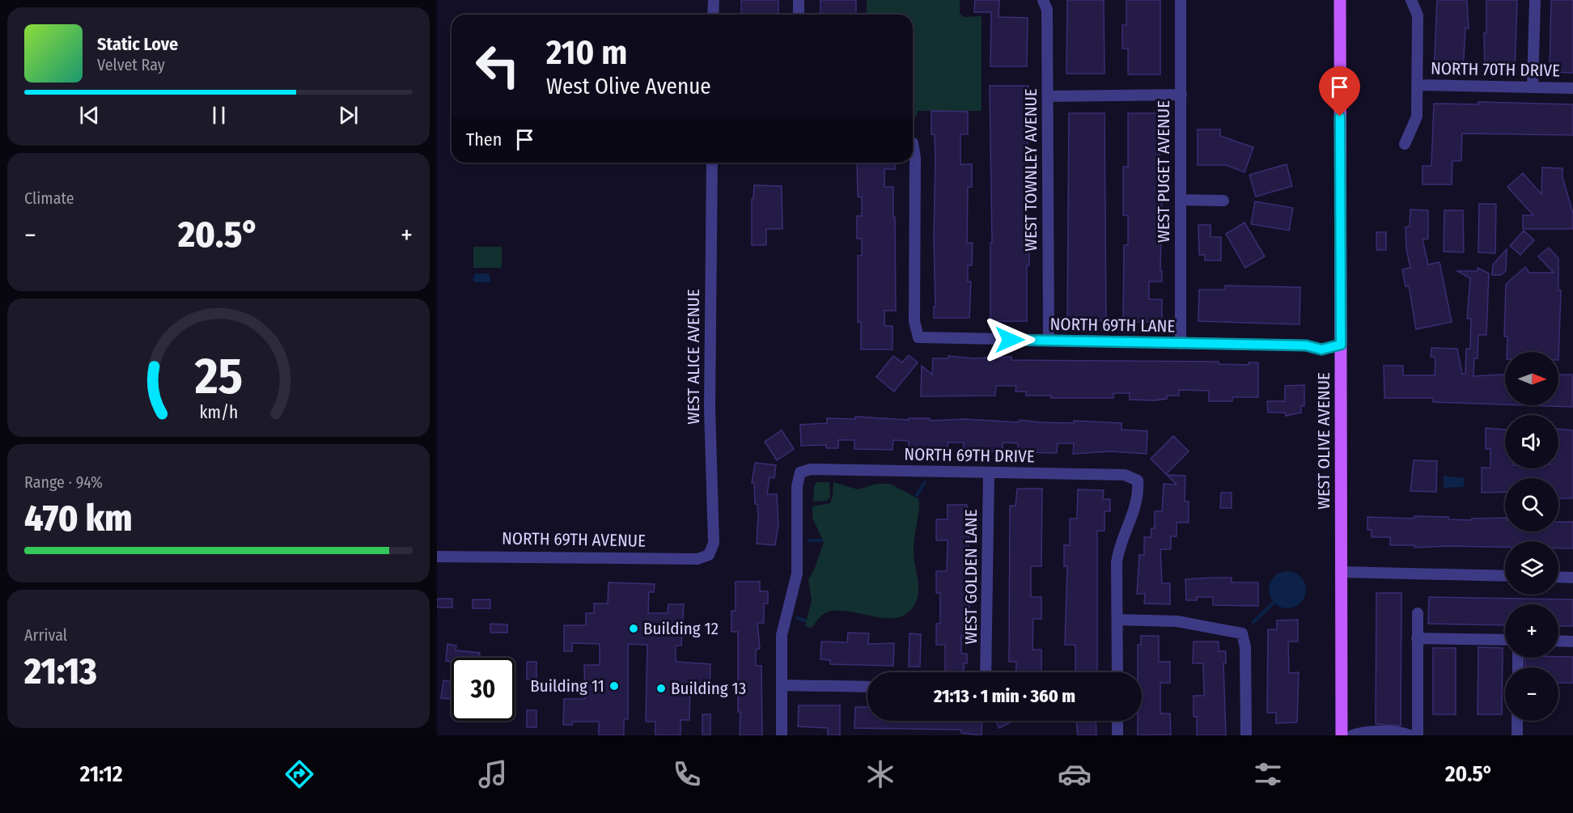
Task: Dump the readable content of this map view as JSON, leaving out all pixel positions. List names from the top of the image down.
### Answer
{
  "streets": {
    "main road": ["WEST OLIVE AVENUE"],
    "street": [
      "NORTH 70TH DRIVE",
      "WEST TOWNLEY AVENUE",
      "WEST PUGET AVENUE",
      "NORTH 69TH LANE",
      "WEST ALICE AVENUE",
      "NORTH 69TH DRIVE",
      "NORTH 69TH AVENUE",
      "WEST GOLDEN LANE"
    ]
  },
  "crossings": [
    ["WEST TOWNLEY AVENUE", "NORTH 69TH LANE"],
    ["WEST PUGET AVENUE", "NORTH 69TH LANE"],
    ["NORTH 69TH LANE", "WEST OLIVE AVENUE"],
    ["WEST ALICE AVENUE", "NORTH 69TH AVENUE"],
    ["NORTH 69TH DRIVE", "WEST GOLDEN LANE"]
  ],
  "places": ["Building 12", "Building 11", "Building 13"],
  "north": "right",
  "page": {
    "turn": ["210 m", "West Olive Avenue"],
    "song": ["Static Love", "Velvet Ray"],
    "then": "Then",
    "tile": [
      "Climate",
      ["Range · 94%", "470 km"],
      ["Arrival", "21:13"]
    ],
    "heat": ["−", "20.5°", "+"],
    "map_buttons": ["+", "−"],
    "limit": "30",
    "trip": "21:13 · 1 min · 360 m",
    "tabs": ["21:12", "20.5°"],
    "gauge": ["25", "km/h"]
  }
}
